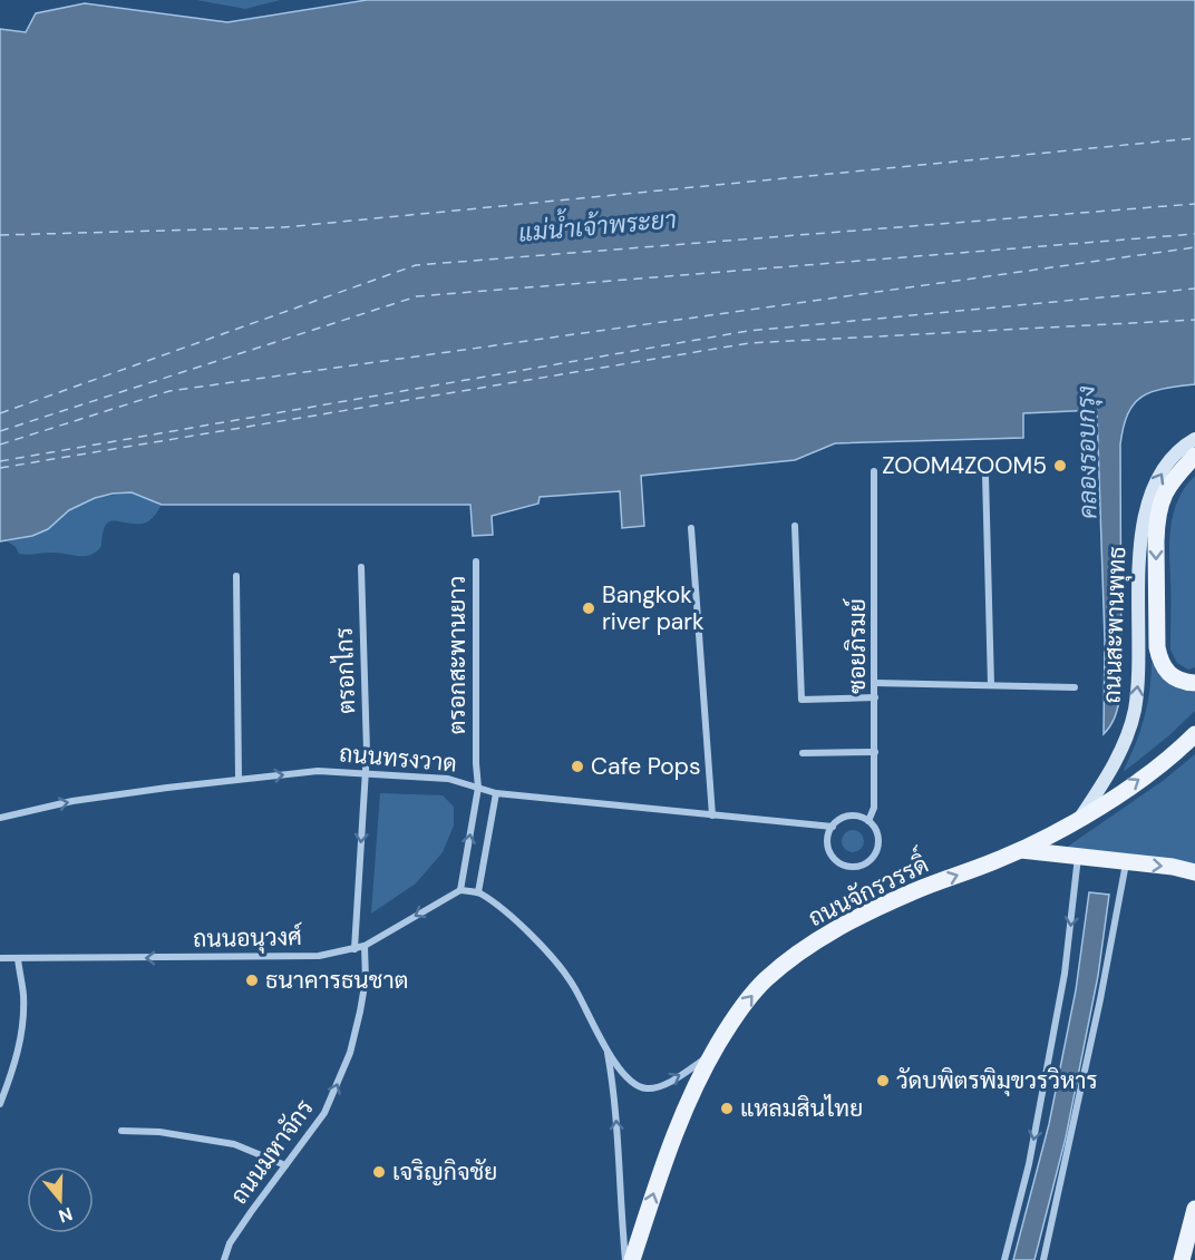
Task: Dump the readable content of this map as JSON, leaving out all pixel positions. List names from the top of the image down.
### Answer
{
  "streets": {
    "main road": ["ถนนจักรวรรดิ์"],
    "street": [
      "ถนนสะพานพุทธ",
      "ซอยภิรมย์",
      "ตรอกสะพานยาว",
      "ตรอกไกร",
      "ถนนทรงวาด",
      "ถนนอนุวงศ์",
      "ถนนมหาจักร"
    ]
  },
  "crossings": [
    ["ถนนสะพานพุทธ", "ถนนจักรวรรดิ์"],
    ["ซอยภิรมย์", "ถนนทรงวาด"],
    ["ตรอกสะพานยาว", "ถนนทรงวาด"],
    ["ตรอกสะพานยาว", "ถนนอนุวงศ์"],
    ["ตรอกไกร", "ถนนทรงวาด"],
    ["ถนนอนุวงศ์", "ถนนมหาจักร"]
  ],
  "one_way": [
    "ถนนสะพานพุทธ",
    "ถนนทรงวาด",
    "ถนนจักรวรรดิ์",
    "ถนนอนุวงศ์",
    "ถนนมหาจักร"
  ],
  "water": ["แม่น้ำเจ้าพระยา", "คลองรอบกรุง"],
  "places": [
    "ZOOM4ZOOM5",
    "Bangkok river park",
    "Cafe Pops",
    "ธนาคารธนชาต",
    "วัดบพิตรพิมุขวรวิหาร",
    "แหลมสินไทย",
    "เจริญกิจชัย"
  ],
  "north": "bottom"
}
